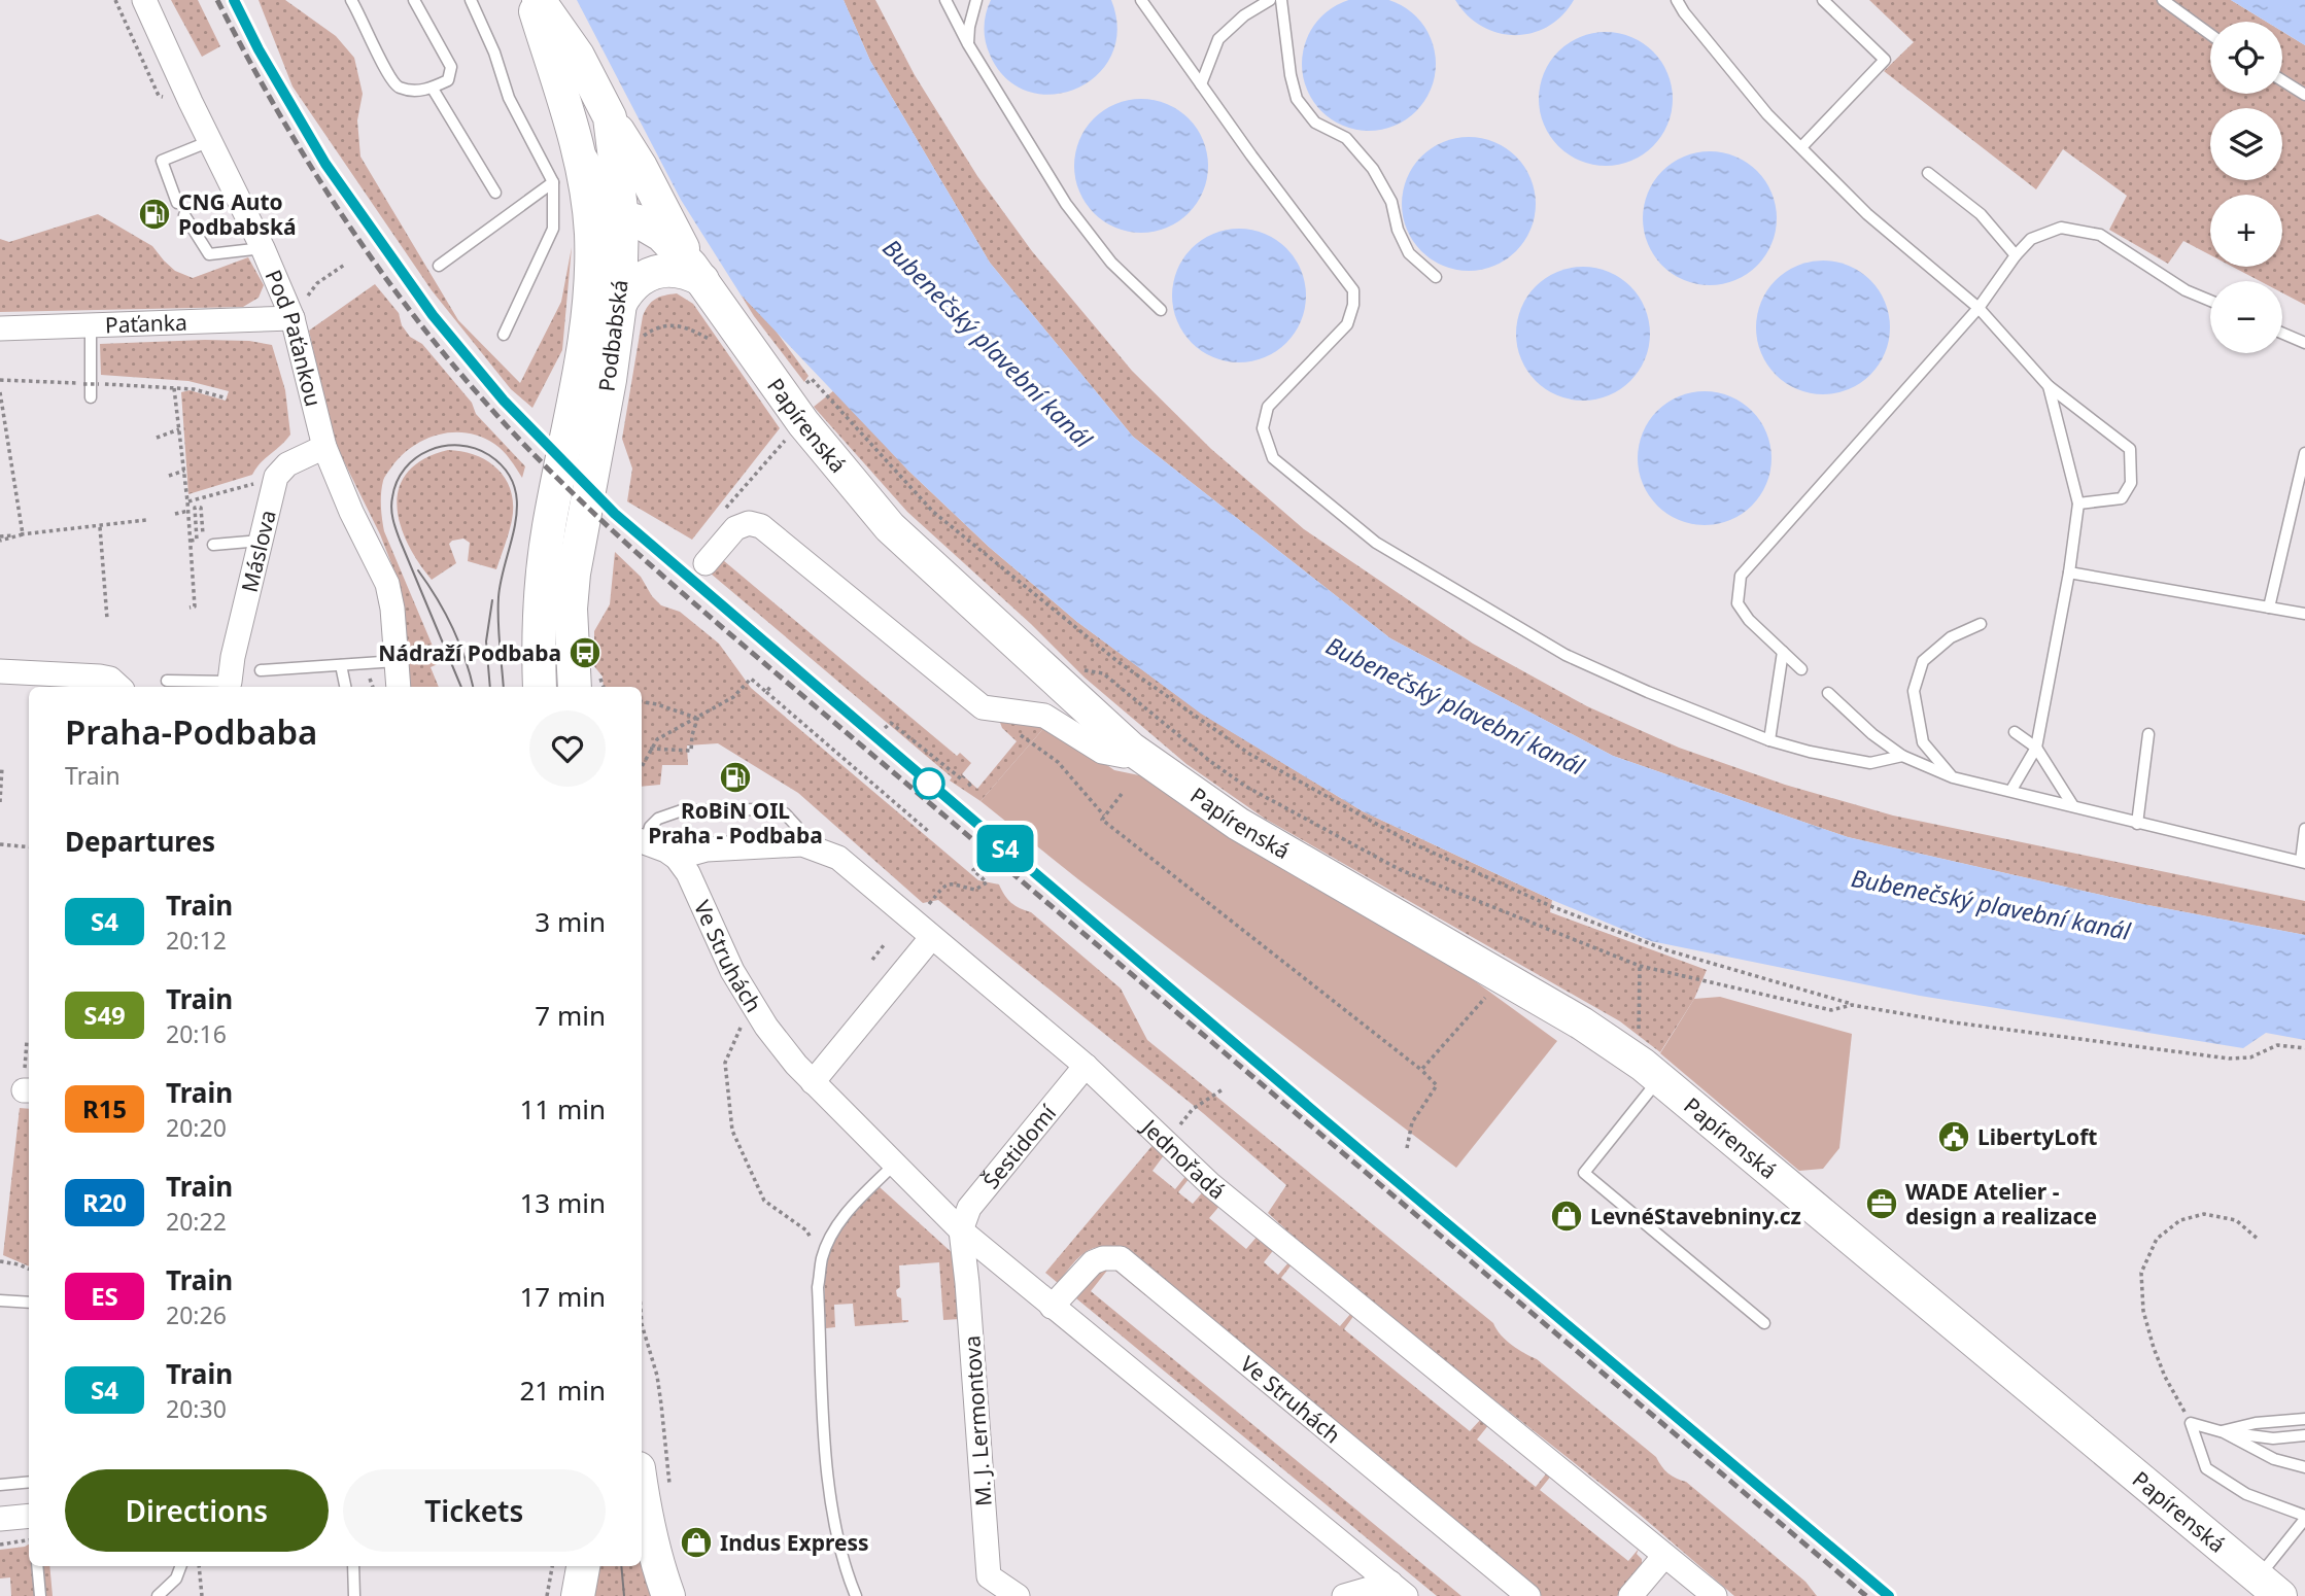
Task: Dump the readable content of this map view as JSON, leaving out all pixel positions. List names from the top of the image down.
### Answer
{
  "streets": {
    "street": [
      "Paťanka",
      "Podbabská",
      "Pod Paťankou",
      "Papírenská",
      "Máslova",
      "Ve Struhách",
      "Šestidomí",
      "Jednořadá",
      "M. J. Lermontova"
    ]
  },
  "crossings": [
    ["Paťanka", "Pod Paťankou"],
    ["Podbabská", "Papírenská"],
    ["Ve Struhách", "Šestidomí"],
    ["Ve Struhách", "Jednořadá"],
    ["Ve Struhách", "M. J. Lermontova"],
    ["Šestidomí", "Jednořadá"],
    ["Šestidomí", "M. J. Lermontova"]
  ],
  "water": ["Bubenečský plavební kanál"],
  "places": {
    "fuel station": ["CNG Auto Podbabská", "RoBiN OIL Praha - Podbaba"],
    "bus stop": ["Nádraží Podbaba"],
    "public building": ["LibertyLoft"],
    "office": ["WADE Atelier - design a realizace"],
    "shop": ["LevnéStavebniny.cz", "Indus Express"]
  },
  "page": {
    "on_map": "S4",
    "map_buttons": ["+", "−"],
    "heading": [
      ["Praha-Podbaba", "Train"],
      "Departures"
    ],
    "list": [
      {
        "mark": "S4",
        "name": "Train",
        "note": "20:12",
        "value": "3 min"
      },
      {
        "mark": "S49",
        "name": "Train",
        "note": "20:16",
        "value": "7 min"
      },
      {
        "mark": "R15",
        "name": "Train",
        "note": "20:20",
        "value": "11 min"
      },
      {
        "mark": "R20",
        "name": "Train",
        "note": "20:22",
        "value": "13 min"
      },
      {
        "mark": "ES",
        "name": "Train",
        "note": "20:26",
        "value": "17 min"
      },
      {
        "mark": "S4",
        "name": "Train",
        "note": "20:30",
        "value": "21 min"
      }
    ],
    "buttons": ["Directions", "Tickets"]
  }
}
